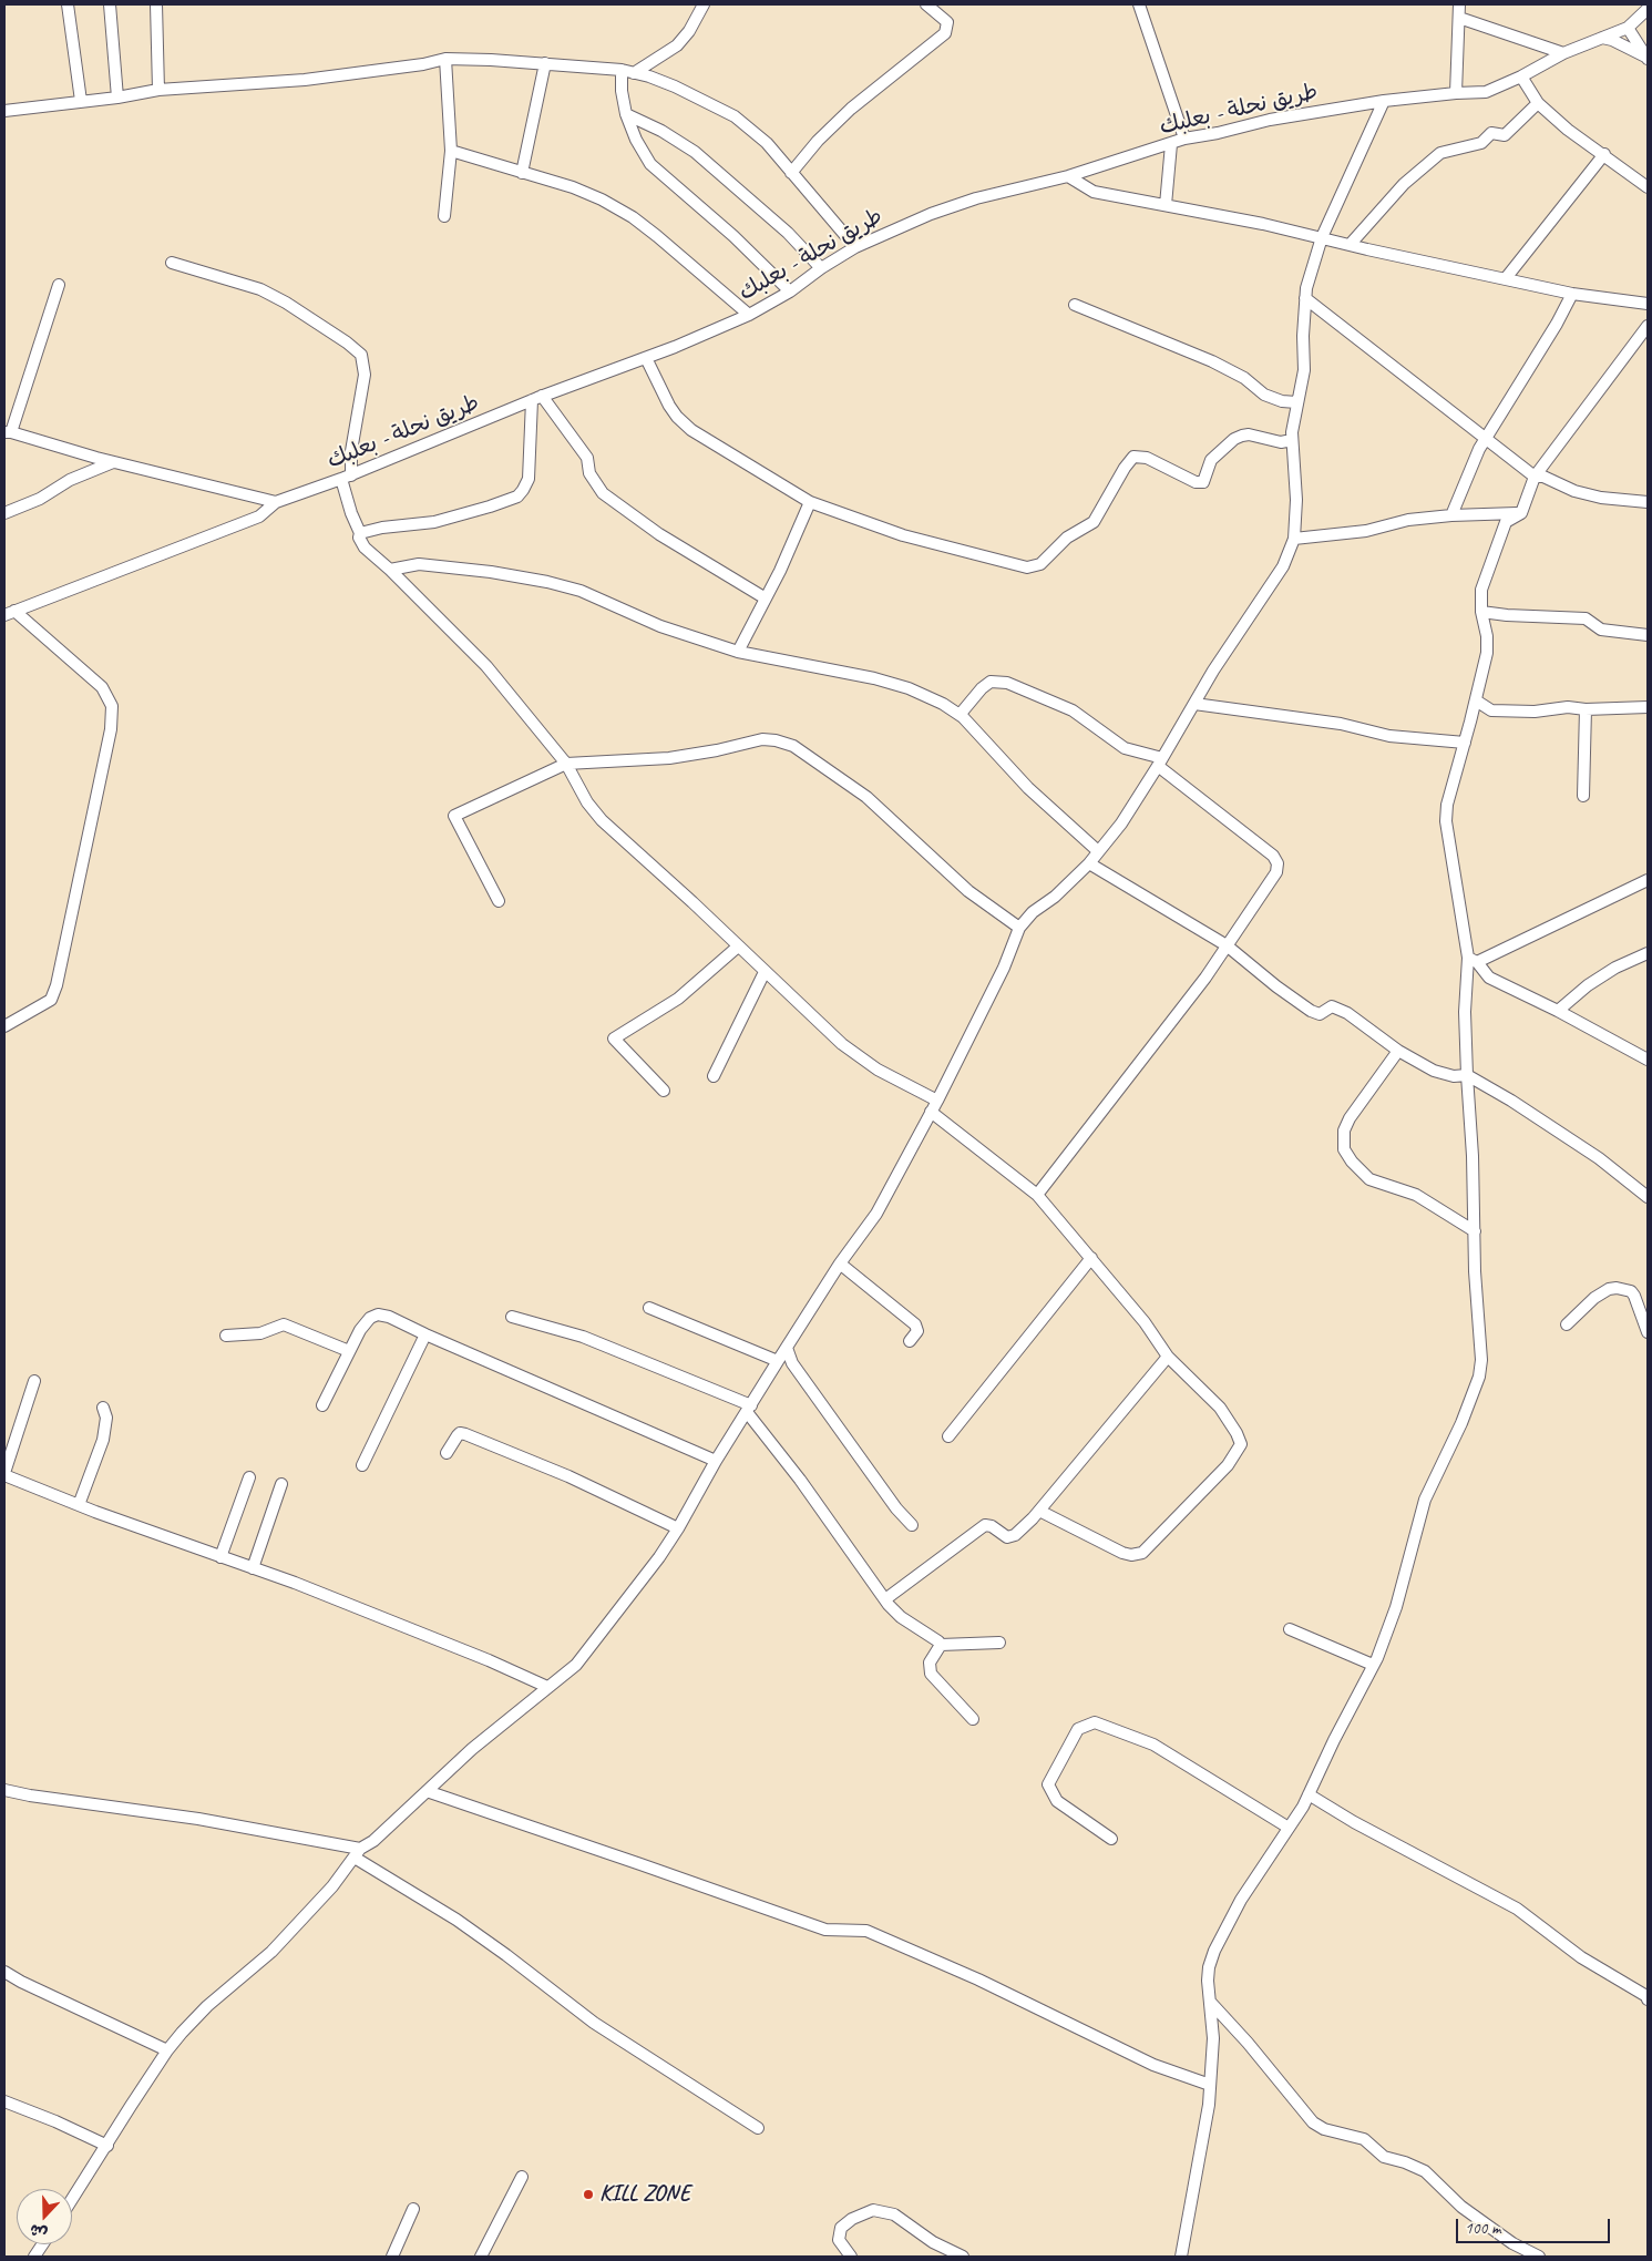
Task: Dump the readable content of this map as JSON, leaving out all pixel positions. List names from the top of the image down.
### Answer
{
  "streets": {
    "street": ["طريق نحلة - بعلبك"]
  },
  "places": ["KILL ZONE"],
  "scale_bar": "100 m",
  "north": "bottom"
}
